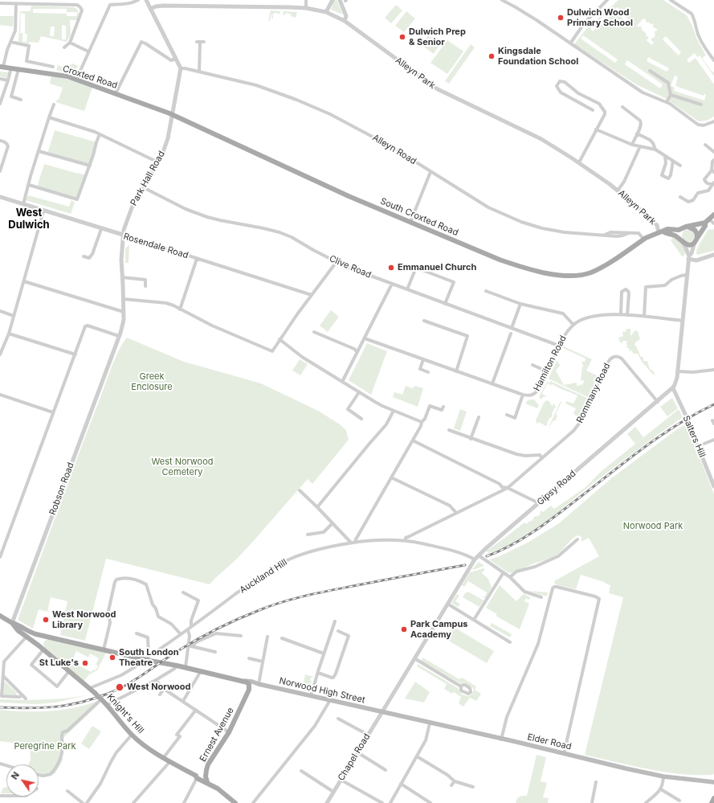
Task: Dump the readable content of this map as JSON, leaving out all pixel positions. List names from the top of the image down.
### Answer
{
  "streets": {
    "main road": [
      "Croxted Road",
      "South Croxted Road",
      "Norwood High Street",
      "Knight's Hill",
      "Ernest Avenue",
      "Elder Road"
    ],
    "street": [
      "Alleyn Park",
      "Alleyn Road",
      "Park Hall Road",
      "Rosendale Road",
      "Clive Road",
      "Hamilton Road",
      "Rommany Road",
      "Salters Hill",
      "Gipsy Road",
      "Robson Road",
      "Auckland Hill",
      "Chapel Road"
    ]
  },
  "crossings": [
    ["Alleyn Park", "South Croxted Road"],
    ["Croxted Road", "Park Hall Road"],
    ["Croxted Road", "South Croxted Road"],
    ["Alleyn Road", "Park Hall Road"],
    ["Alleyn Road", "South Croxted Road"],
    ["Park Hall Road", "South Croxted Road"],
    ["Park Hall Road", "Rosendale Road"],
    ["Park Hall Road", "Clive Road"],
    ["Park Hall Road", "Robson Road"],
    ["Clive Road", "Hamilton Road"],
    ["Rommany Road", "Gipsy Road"],
    ["Salters Hill", "Gipsy Road"],
    ["Gipsy Road", "Auckland Hill"],
    ["Gipsy Road", "Norwood High Street"],
    ["Gipsy Road", "Elder Road"],
    ["Gipsy Road", "Chapel Road"],
    ["Robson Road", "Knight's Hill"],
    ["Norwood High Street", "Elder Road"],
    ["Norwood High Street", "Chapel Road"],
    ["Knight's Hill", "Ernest Avenue"],
    ["Elder Road", "Chapel Road"]
  ],
  "districts": ["West Dulwich"],
  "parks": [
    "Greek Enclosure",
    "West Norwood Cemetery",
    "Norwood Park",
    "Peregrine Park"
  ],
  "places": [
    "Dulwich Wood Primary School",
    "Dulwich Prep & Senior",
    "Kingsdale Foundation School",
    "Emmanuel Church",
    "West Norwood Library",
    "Park Campus Academy",
    "South London Theatre",
    "St Luke's",
    "West Norwood"
  ],
  "north": "top left"
}
